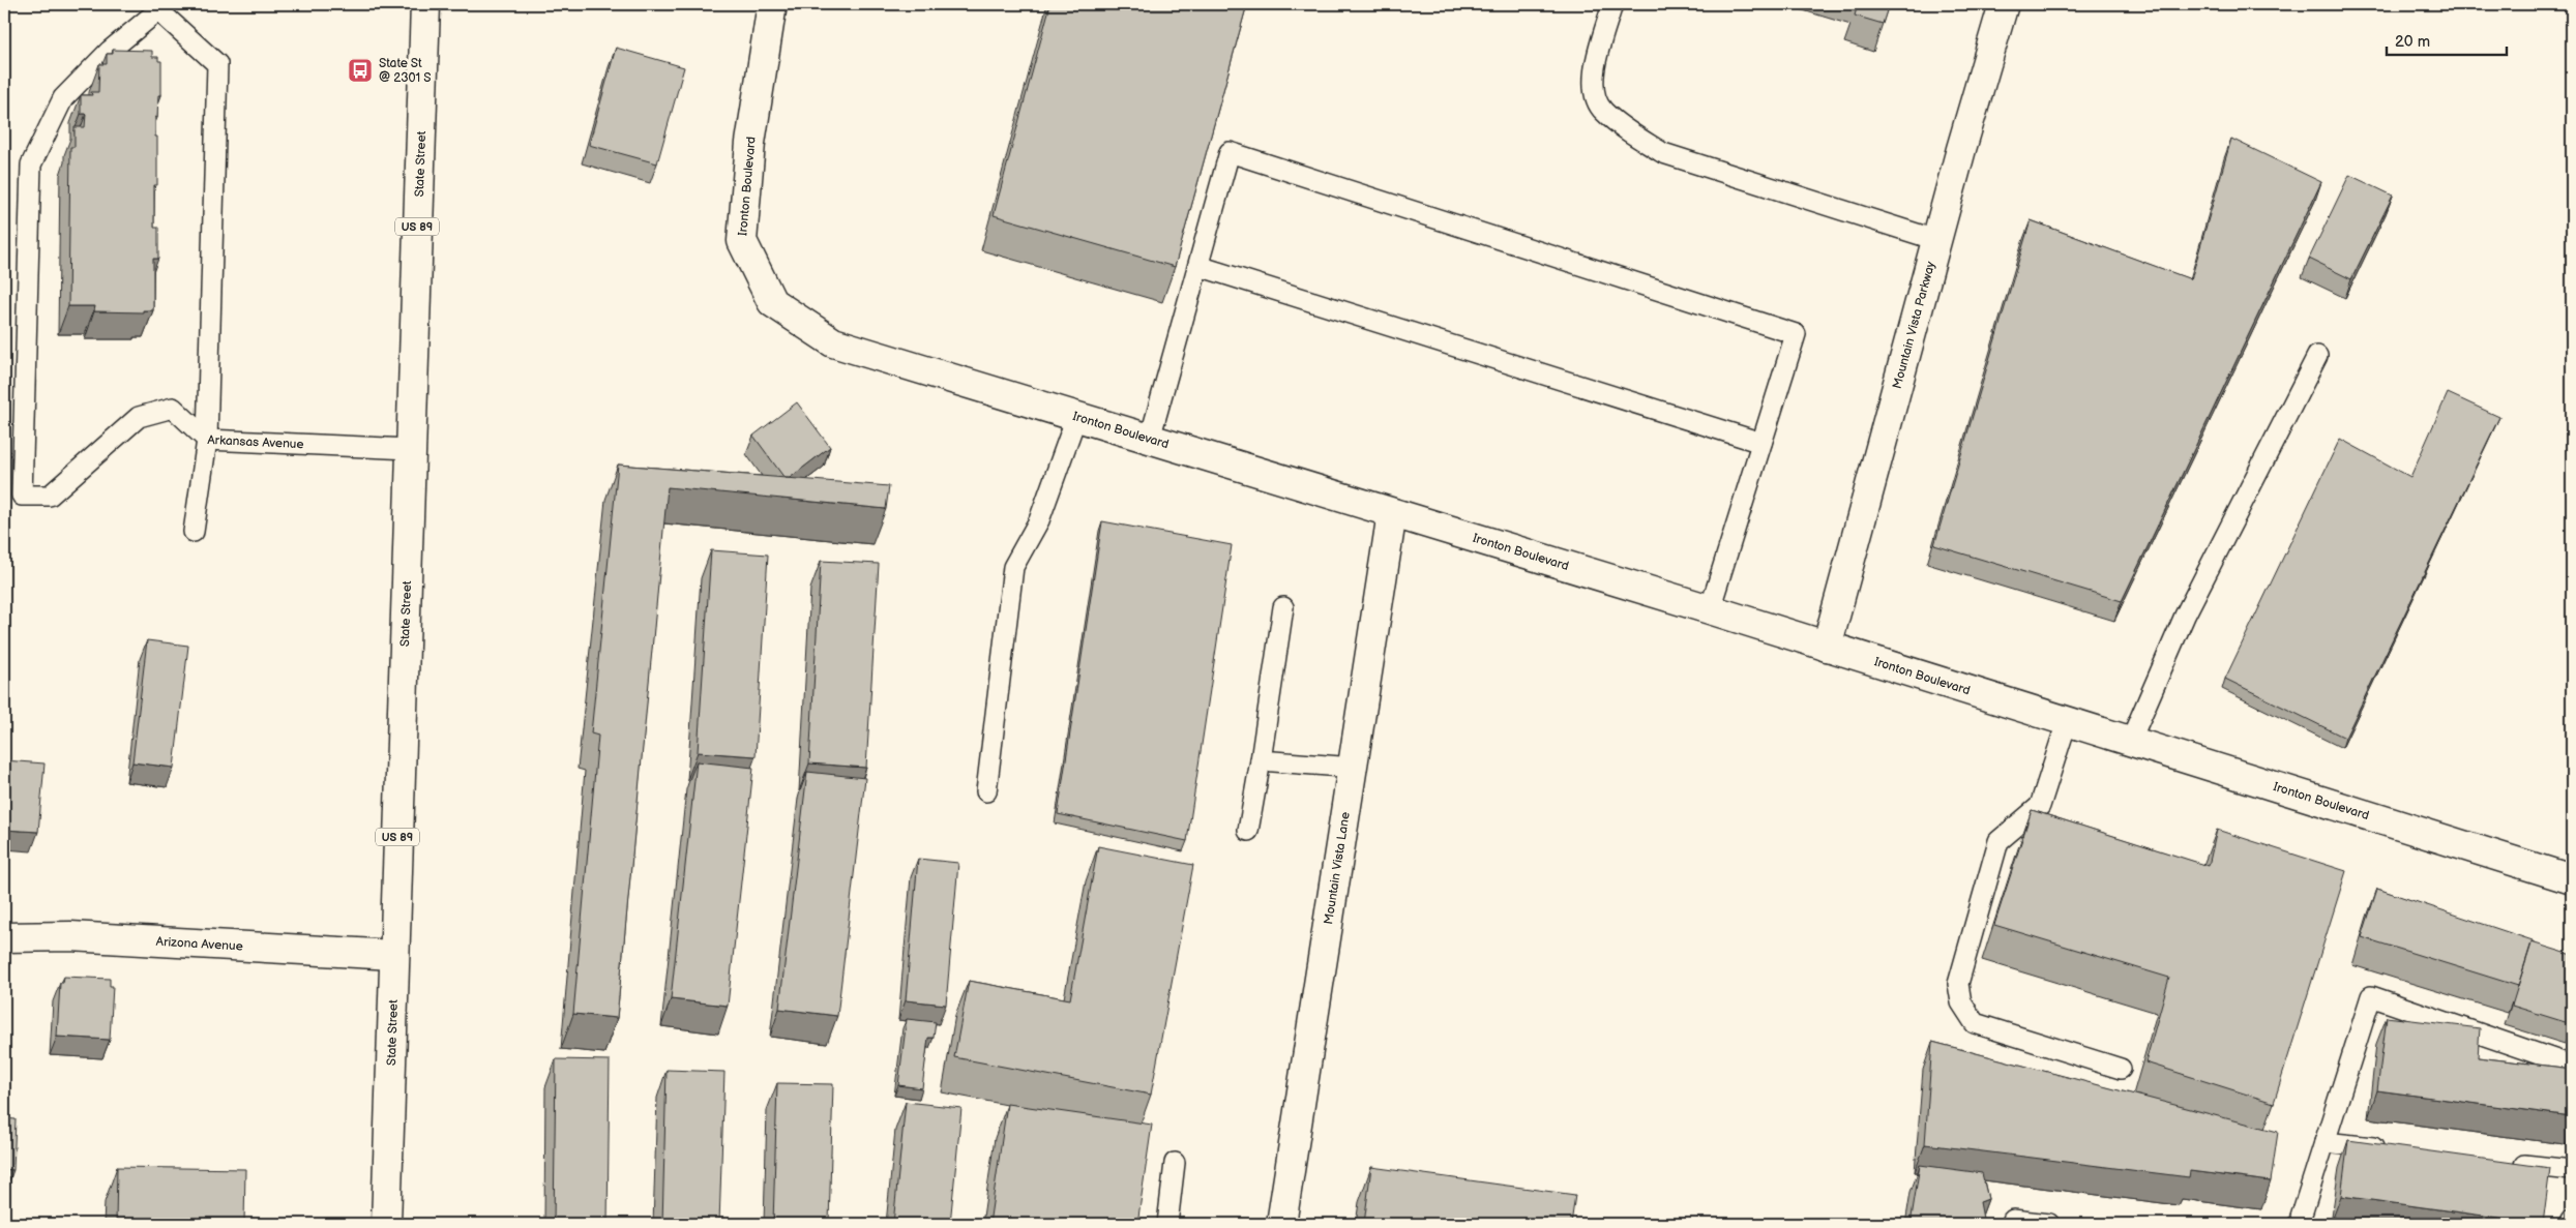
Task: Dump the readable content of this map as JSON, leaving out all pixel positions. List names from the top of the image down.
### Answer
{
  "streets": {
    "street": [
      "State Street",
      "Ironton Boulevard",
      "US 89",
      "Mountain Vista Parkway",
      "Mountain Vista Lane",
      "Arizona Avenue"
    ],
    "lane": ["Arkansas Avenue"]
  },
  "crossings": [
    ["State Street", "Arkansas Avenue"],
    ["State Street", "Arizona Avenue"],
    ["Ironton Boulevard", "Mountain Vista Parkway"],
    ["Ironton Boulevard", "Mountain Vista Lane"]
  ],
  "places": {
    "bus stop": ["State St @ 2301 S"]
  },
  "scale_bar": "20 m"
}
